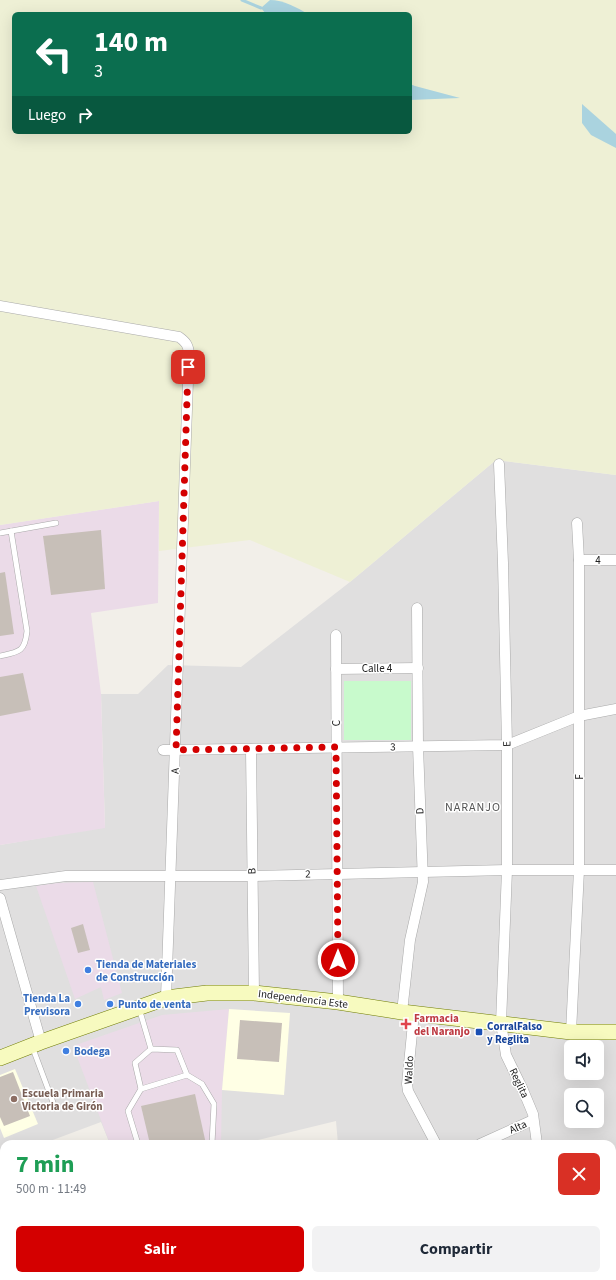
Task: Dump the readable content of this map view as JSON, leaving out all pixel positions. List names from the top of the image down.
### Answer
{
  "streets": {
    "main road": ["Independencia Este"],
    "street": [
      "4",
      "Calle 4",
      "C",
      "E",
      "3",
      "A",
      "F",
      "D",
      "B",
      "2",
      "Waldo",
      "Reglita",
      "Alta"
    ]
  },
  "crossings": [
    ["4", "F"],
    ["Calle 4", "C"],
    ["Calle 4", "D"],
    ["C", "3"],
    ["C", "2"],
    ["C", "Independencia Este"],
    ["E", "3"],
    ["E", "2"],
    ["E", "Independencia Este"],
    ["E", "Reglita"],
    ["3", "A"],
    ["3", "F"],
    ["3", "D"],
    ["3", "B"],
    ["A", "2"],
    ["A", "Independencia Este"],
    ["F", "2"],
    ["F", "Independencia Este"],
    ["D", "2"],
    ["D", "Independencia Este"],
    ["D", "Waldo"],
    ["B", "2"],
    ["B", "Independencia Este"],
    ["Independencia Este", "Waldo"],
    ["Independencia Este", "Reglita"],
    ["Reglita", "Alta"]
  ],
  "districts": ["NARANJO"],
  "places": {
    "other": [
      "Tienda de Materiales de Construcción",
      "Tienda La Previsora",
      "Punto de venta",
      "Bodega",
      "Escuela Primaria Victoria de Girón"
    ],
    "health": ["Farmacia del Naranjo"],
    "transit": ["CorralFalso y Reglita"]
  },
  "page": {
    "turn": ["140 m", "3"],
    "then": "Luego",
    "heading": ["7 min", "500 m · 11:49"],
    "buttons": ["Salir", "Compartir"]
  }
}
